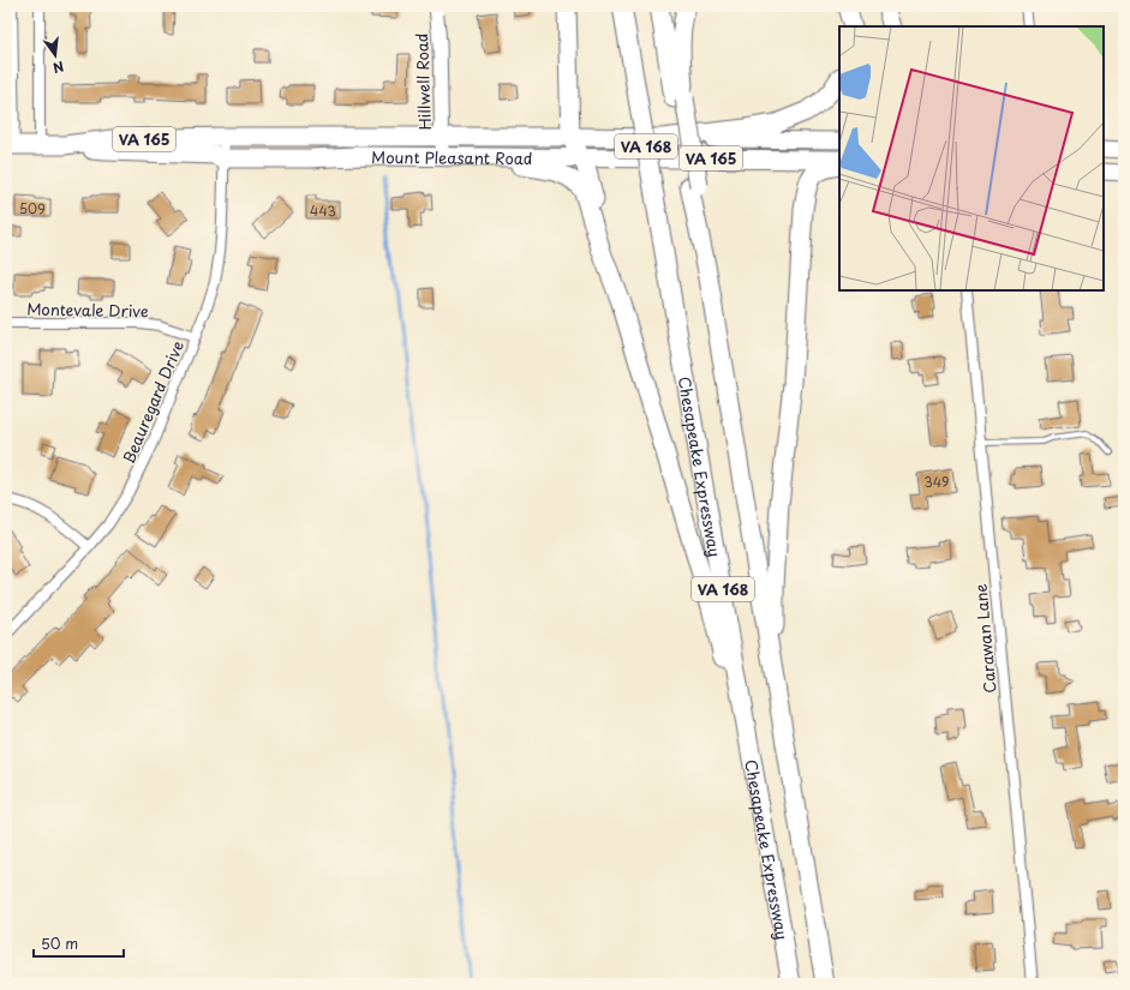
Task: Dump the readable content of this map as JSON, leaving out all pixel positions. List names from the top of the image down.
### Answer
{
  "streets": {
    "highway": [
      "VA 165",
      "VA 168",
      "Mount Pleasant Road",
      "Chesapeake Expressway"
    ],
    "street": [
      "Hillwell Road",
      "Montevale Drive",
      "Beauregard Drive",
      "Carawan Lane"
    ]
  },
  "crossings": [
    ["Hillwell Road", "Mount Pleasant Road"],
    ["Mount Pleasant Road", "Beauregard Drive"],
    ["Montevale Drive", "Beauregard Drive"]
  ],
  "house_numbers": ["509", "443", "349"],
  "scale_bar": "50 m",
  "north": "bottom"
}
